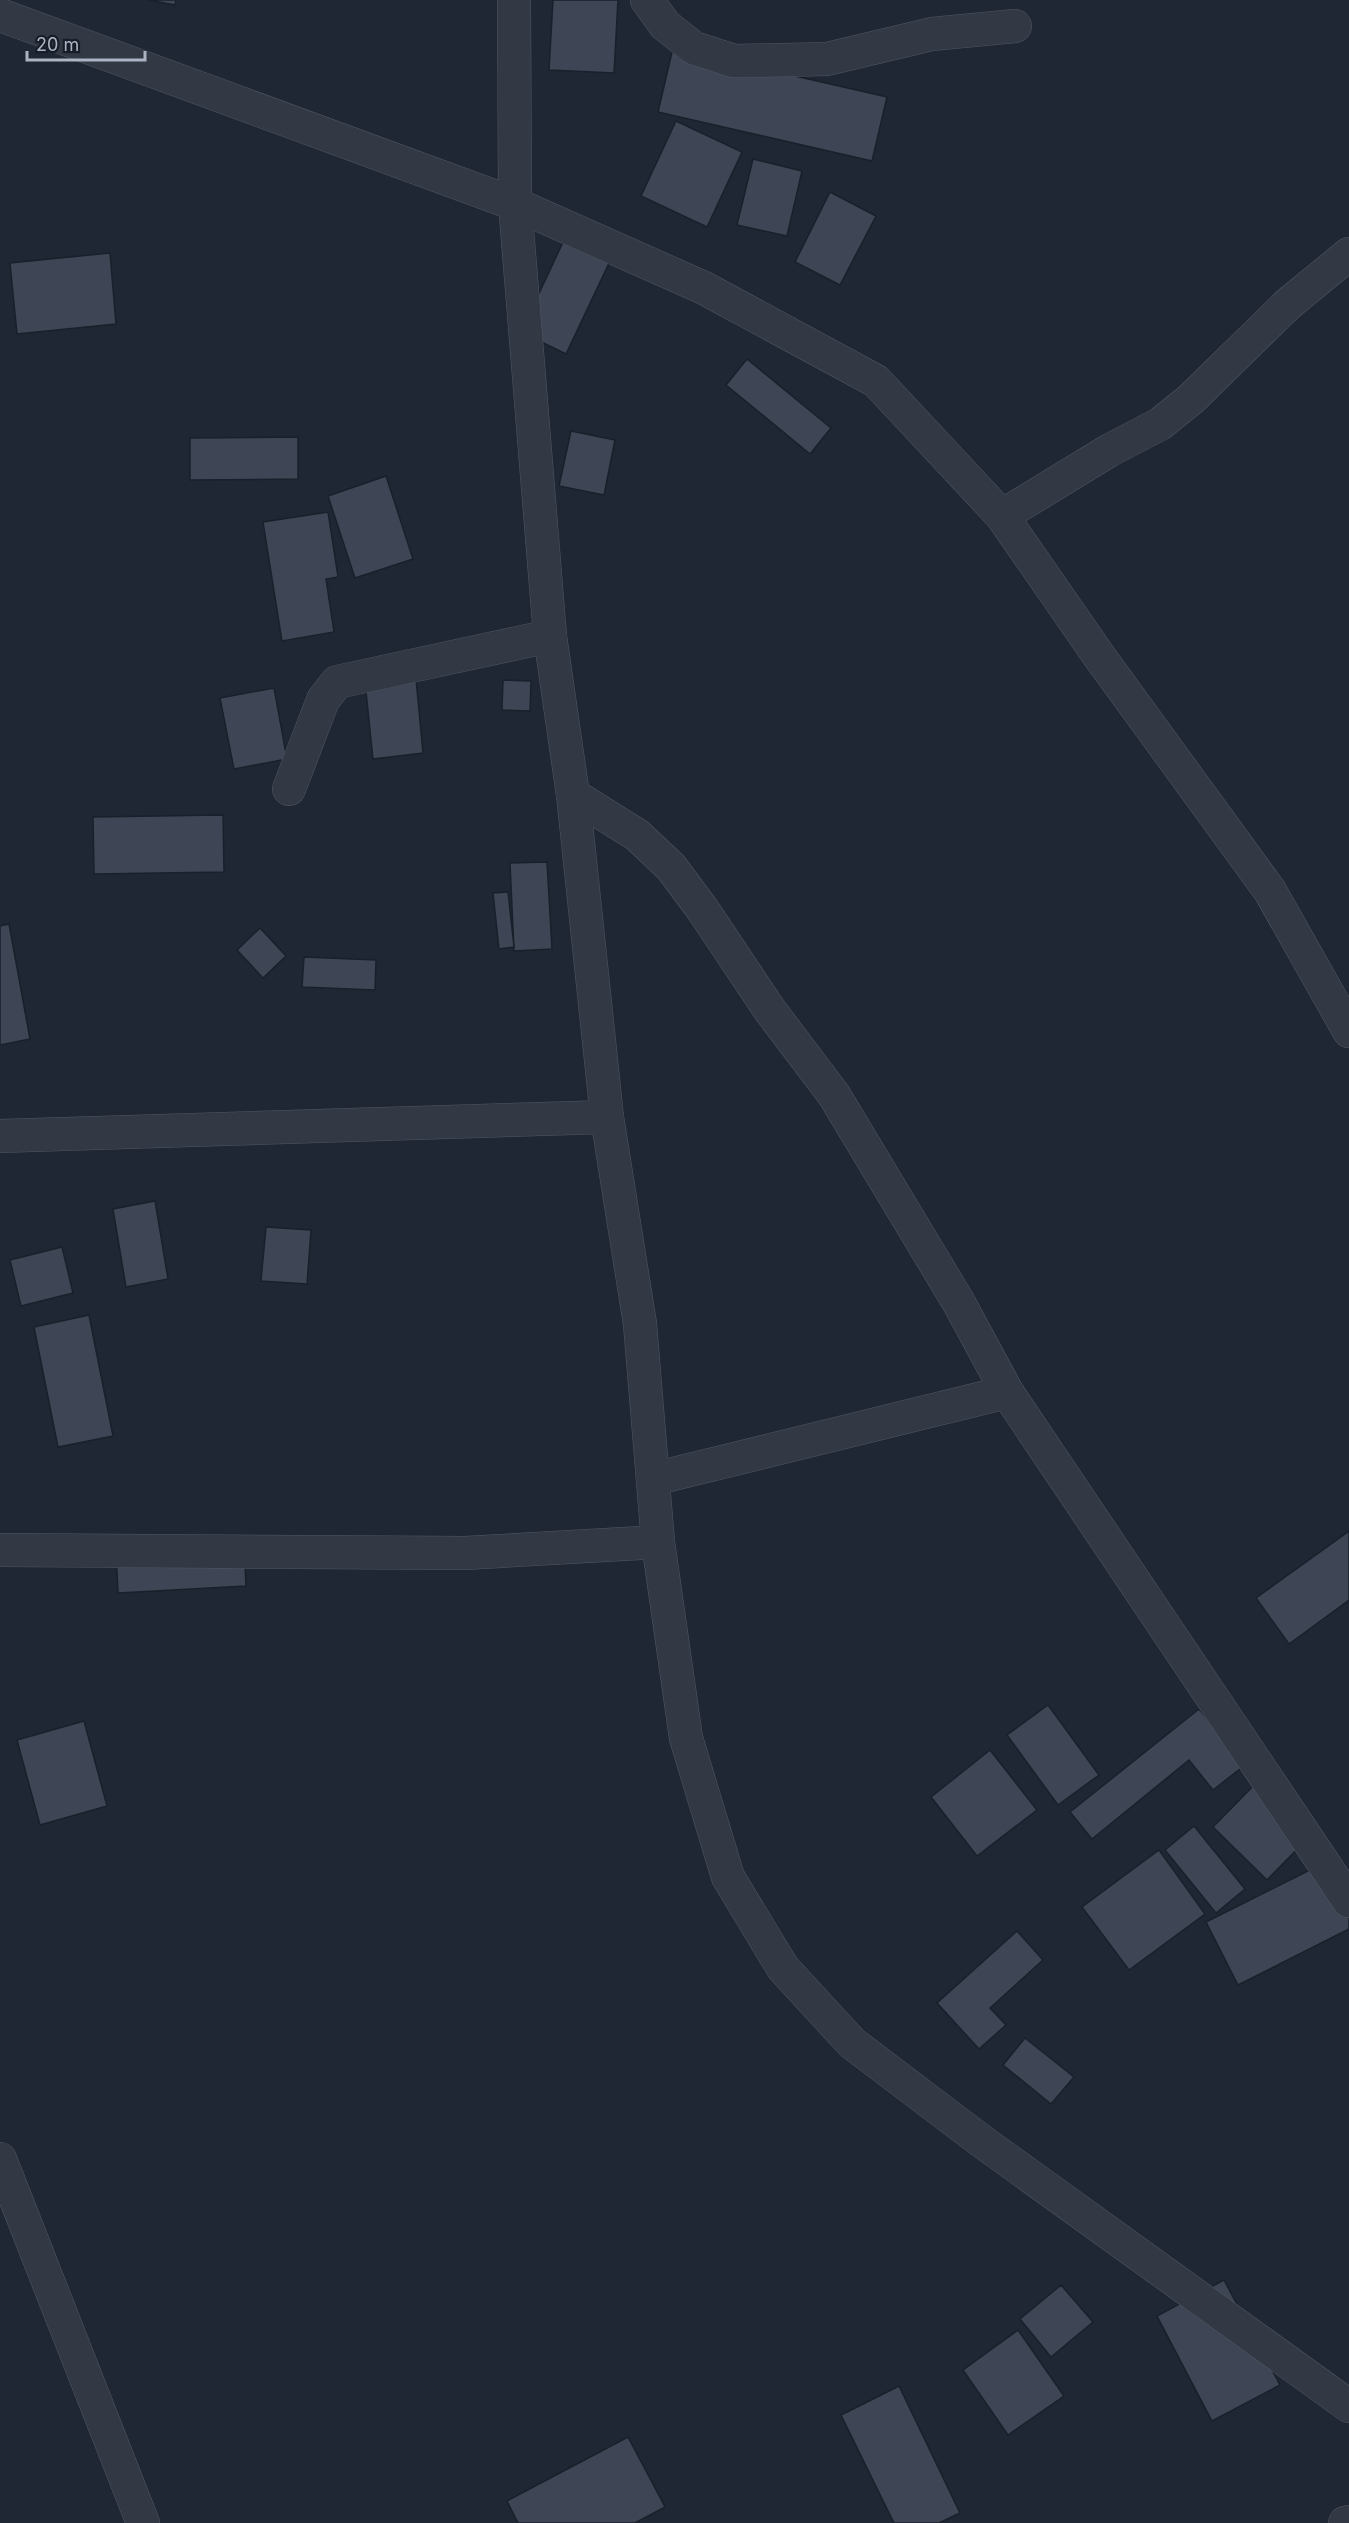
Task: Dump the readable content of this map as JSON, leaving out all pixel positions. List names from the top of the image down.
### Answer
{
  "scale_bar": "20 m"
}
